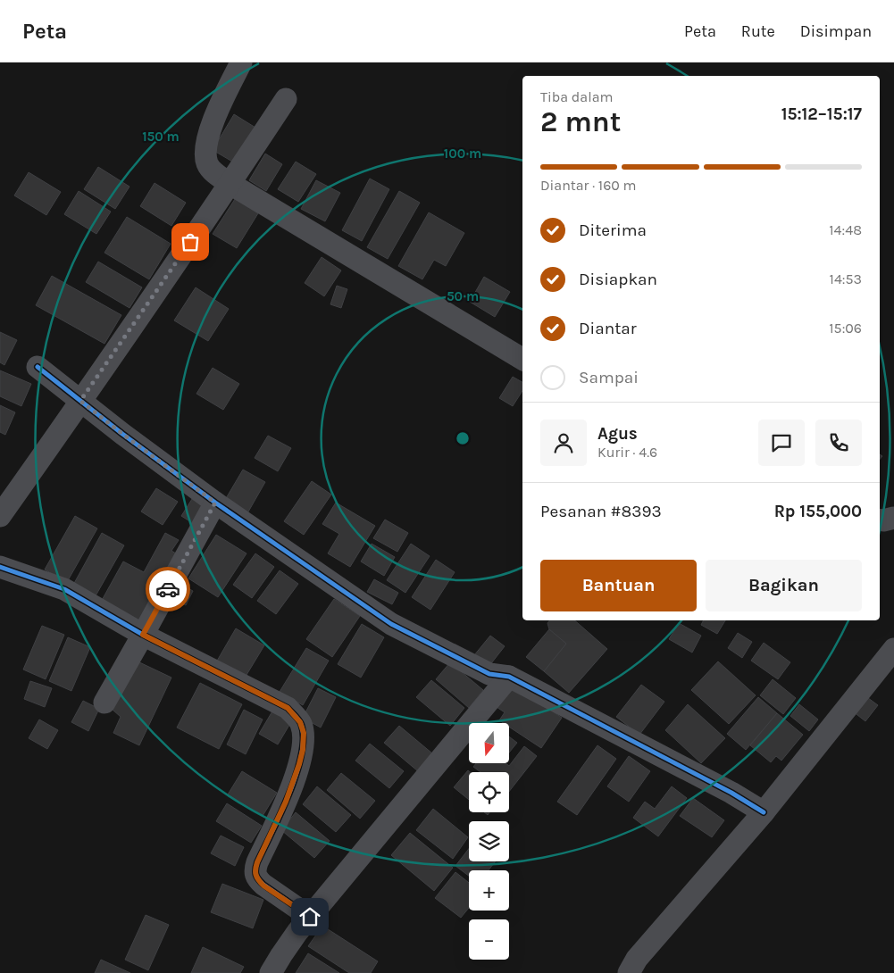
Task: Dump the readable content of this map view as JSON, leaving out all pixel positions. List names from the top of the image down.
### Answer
{
  "north": "bottom",
  "page": {
    "header": "Peta",
    "nav": ["Peta", "Rute", "Disimpan"],
    "heading": ["2 mnt", "Tiba dalam", "15:12–15:17"],
    "panel": [
      "Agus",
      "Kurir · 4.6",
      "Pesanan #8393",
      "Rp 155,000"
    ],
    "bar": "Diantar · 160 m",
    "list": [
      ["Diterima", "14:48"],
      ["Disiapkan", "14:53"],
      ["Diantar", "15:06"],
      "Sampai"
    ],
    "buttons": ["Bantuan", "Bagikan"],
    "map_buttons": ["+", "−"]
  },
  "rings": ["150 m", "100 m", "50 m"]
}
